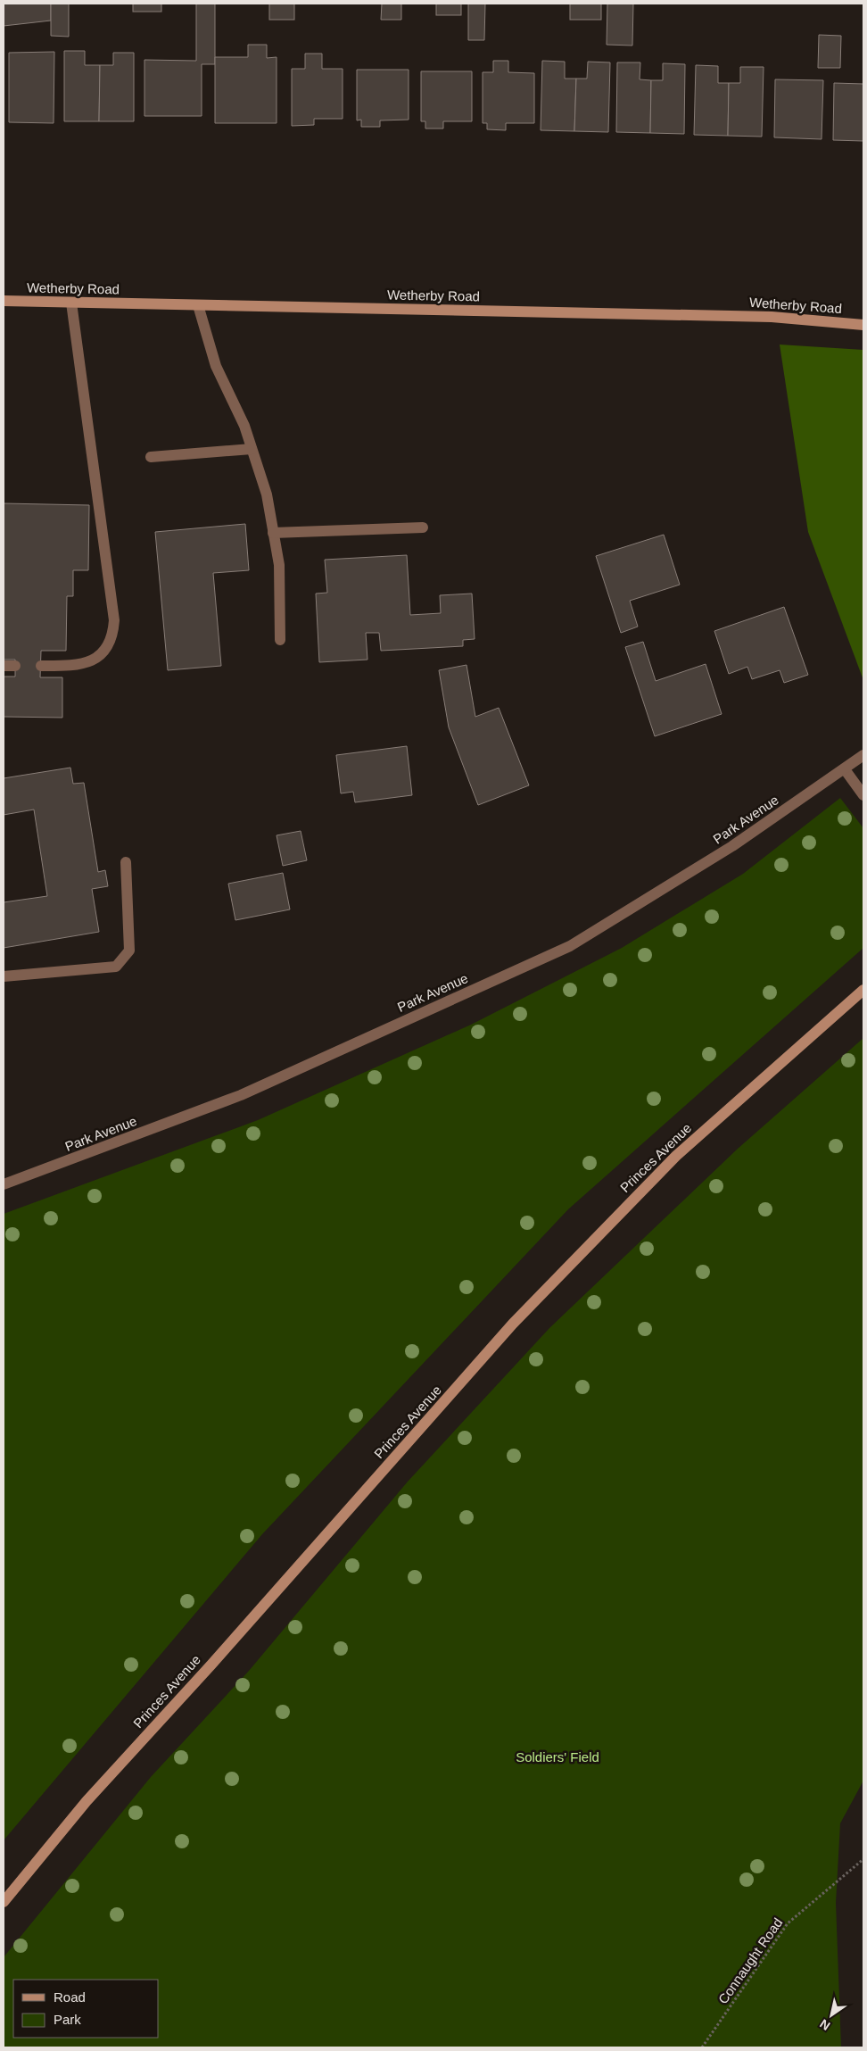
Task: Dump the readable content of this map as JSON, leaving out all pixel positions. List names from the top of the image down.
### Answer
{
  "streets": {
    "street": ["Wetherby Road", "Park Avenue", "Princes Avenue"],
    "path": ["Connaught Road"]
  },
  "parks": ["Soldiers' Field"],
  "legend": ["Road", "Park"],
  "north": "bottom left"
}
